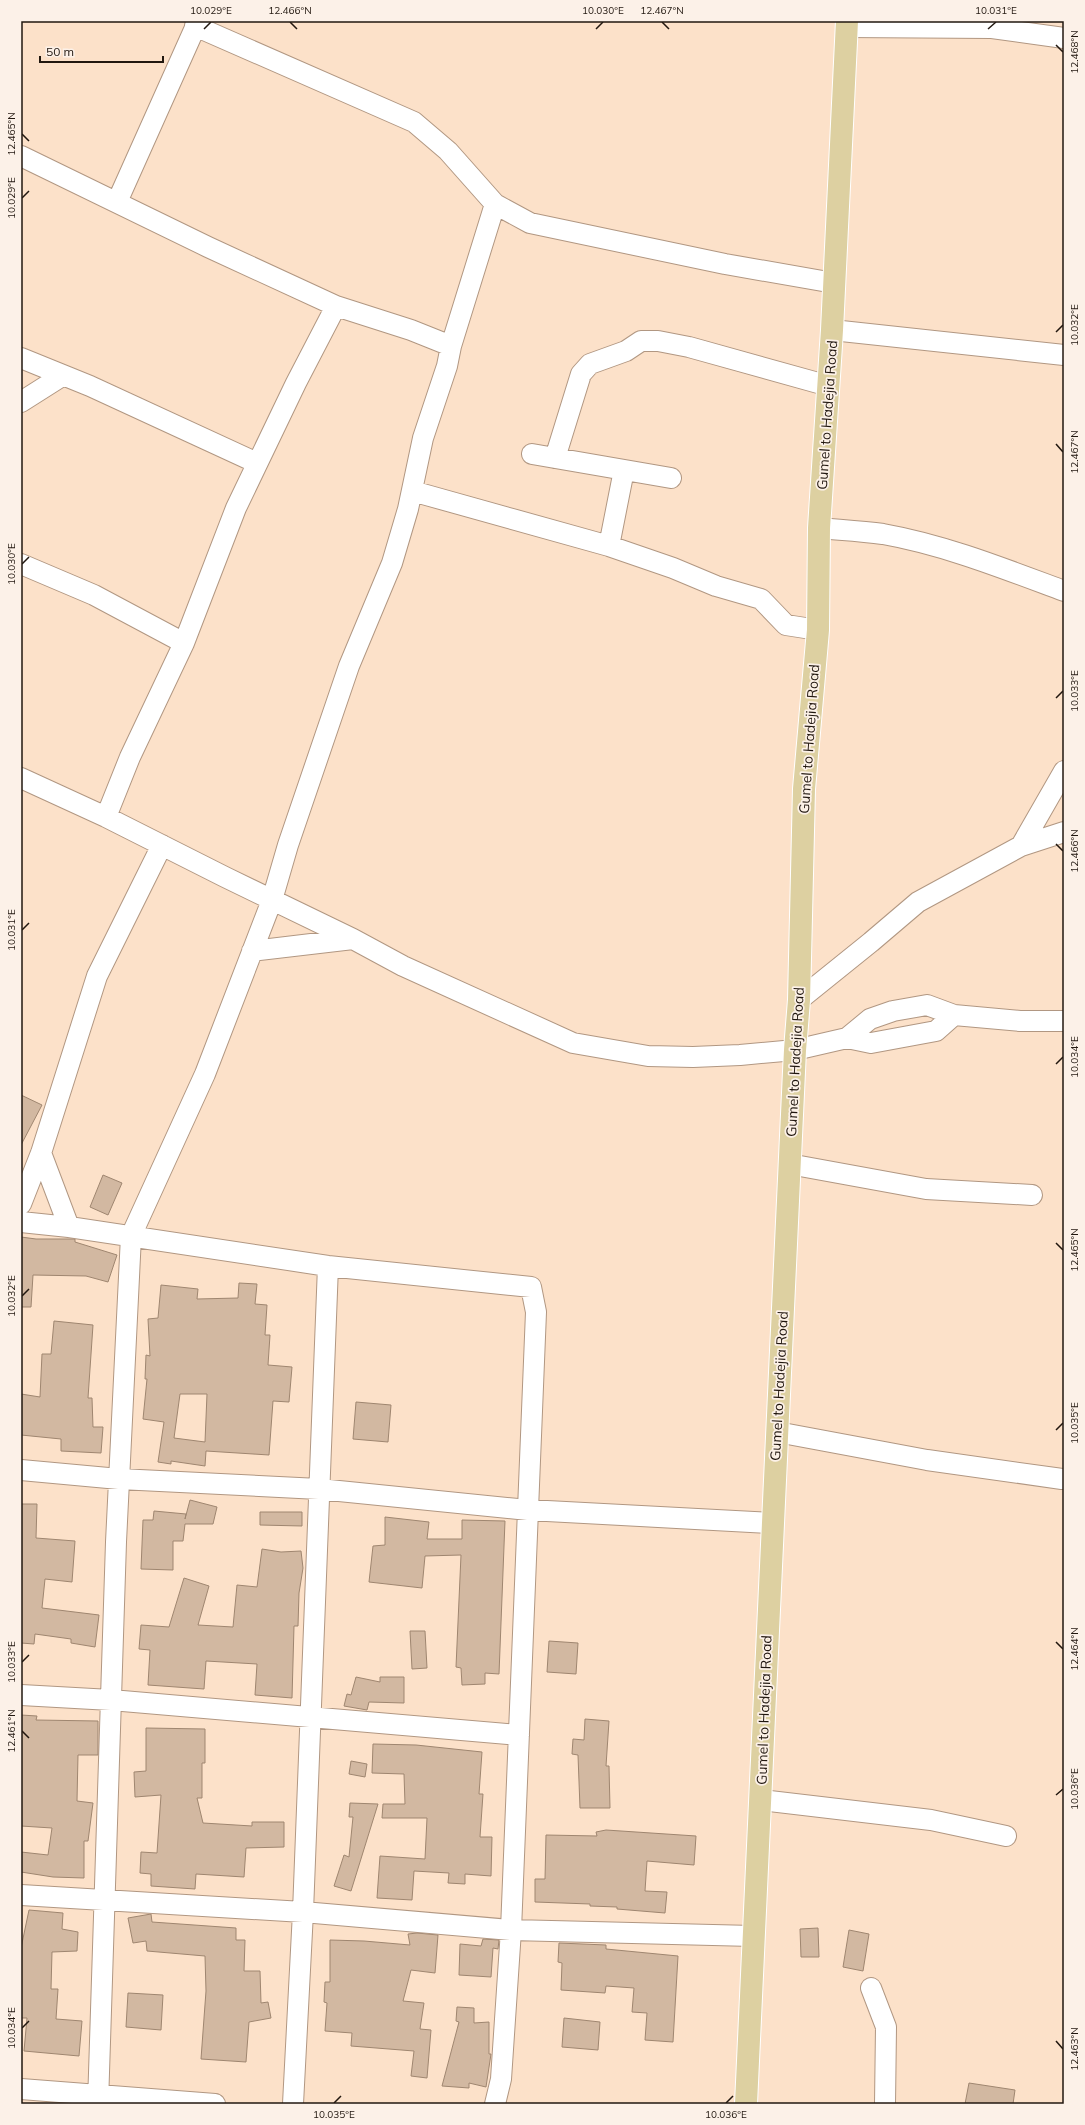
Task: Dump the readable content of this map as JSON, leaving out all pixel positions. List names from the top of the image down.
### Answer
{
  "streets": {
    "main road": ["Gumel to Hadejia Road"]
  },
  "scale_bar": "50 m",
  "coordinates": [
    "10.029°E",
    "12.466°N",
    "10.030°E",
    "12.467°N",
    "10.031°E",
    "12.468°N",
    "12.465°N",
    "10.032°E",
    "10.033°E",
    "10.034°E",
    "10.035°E",
    "12.464°N",
    "12.461°N",
    "10.036°E",
    "12.463°N"
  ]
}
